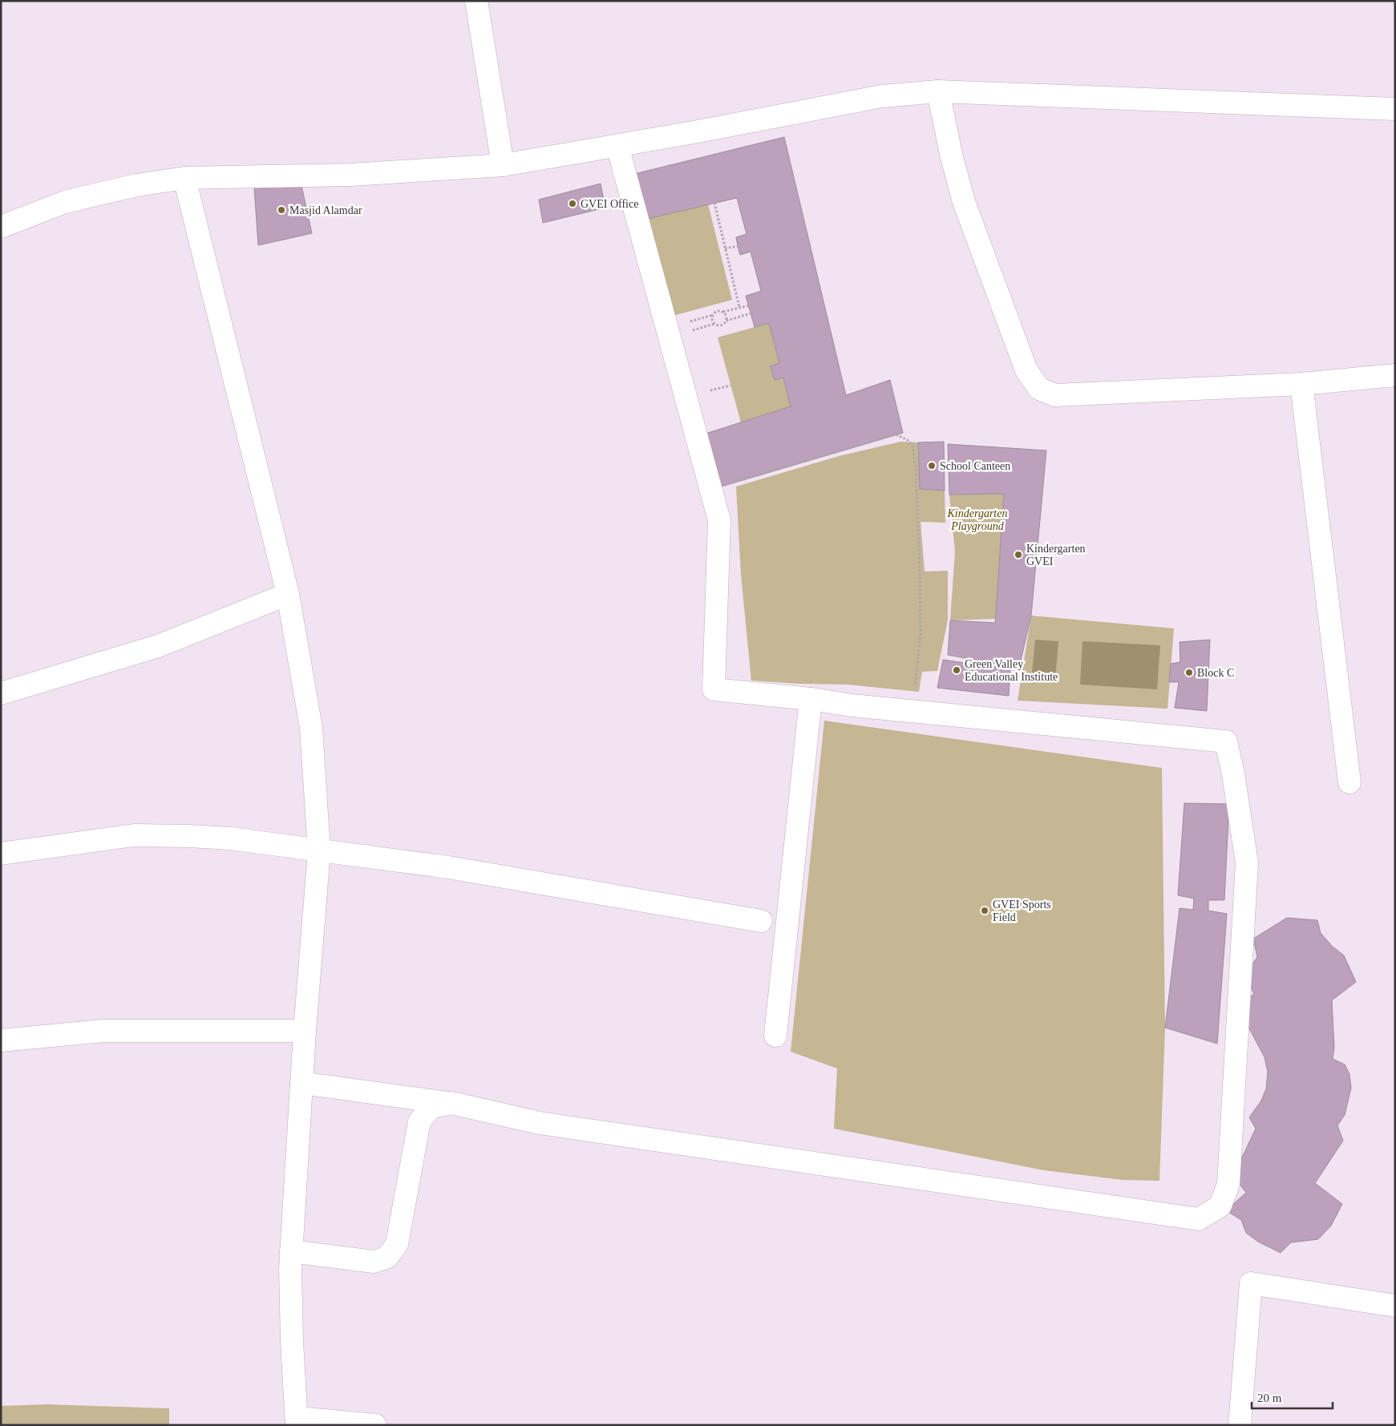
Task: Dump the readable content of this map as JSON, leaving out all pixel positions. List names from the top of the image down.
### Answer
{
  "parks": ["Kindergarten Playground"],
  "places": [
    "GVEI Office",
    "Masjid Alamdar",
    "School Canteen",
    "Kindergarten GVEI",
    "Green Valley Educational Institute",
    "Block C",
    "GVEI Sports Field"
  ],
  "scale_bar": "20 m"
}
